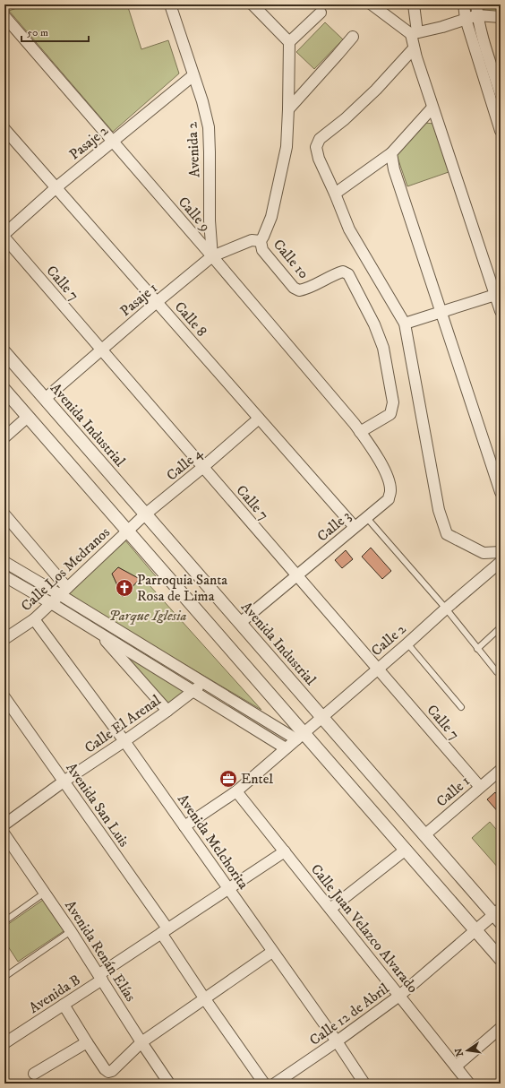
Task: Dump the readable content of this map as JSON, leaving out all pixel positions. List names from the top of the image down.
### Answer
{
  "streets": {
    "street": [
      "Pasaje 2",
      "Avenida 2",
      "Calle 9",
      "Calle 10",
      "Calle 7",
      "Pasaje 1",
      "Calle 8",
      "Avenida Industrial",
      "Calle 4",
      "Calle 3",
      "Calle Los Medranos",
      "Calle 2",
      "Calle El Arenal",
      "Calle 1",
      "Avenida San Luis",
      "Avenida Melchorita",
      "Calle Juan Velazco Alvarado",
      "Avenida Renán Elías",
      "Avenida B",
      "Calle 12 de Abril"
    ]
  },
  "crossings": [
    ["Pasaje 2", "Avenida 2"],
    ["Pasaje 2", "Calle 9"],
    ["Pasaje 2", "Calle 8"],
    ["Avenida 2", "Calle 9"],
    ["Avenida 2", "Pasaje 1"],
    ["Calle 9", "Calle 10"],
    ["Calle 9", "Pasaje 1"],
    ["Calle 9", "Calle 3"],
    ["Calle 10", "Pasaje 1"],
    ["Calle 10", "Calle 3"],
    ["Calle 7", "Pasaje 1"],
    ["Calle 7", "Calle 4"],
    ["Calle 7", "Calle 3"],
    ["Calle 7", "Calle 2"],
    ["Calle 7", "Calle 1"],
    ["Pasaje 1", "Calle 8"],
    ["Pasaje 1", "Avenida Industrial"],
    ["Calle 8", "Calle 4"],
    ["Calle 8", "Calle 3"],
    ["Avenida Industrial", "Calle 4"],
    ["Avenida Industrial", "Calle 3"],
    ["Avenida Industrial", "Calle Los Medranos"],
    ["Avenida Industrial", "Calle 2"],
    ["Avenida Industrial", "Calle 1"],
    ["Avenida Industrial", "Calle 12 de Abril"],
    ["Calle 4", "Calle Los Medranos"],
    ["Calle Los Medranos", "Avenida Melchorita"],
    ["Calle 2", "Avenida Melchorita"],
    ["Calle 2", "Calle Juan Velazco Alvarado"],
    ["Calle El Arenal", "Avenida San Luis"],
    ["Calle El Arenal", "Avenida Melchorita"],
    ["Avenida San Luis", "Avenida B"],
    ["Avenida Melchorita", "Avenida B"],
    ["Avenida Melchorita", "Calle 12 de Abril"],
    ["Calle Juan Velazco Alvarado", "Avenida B"],
    ["Calle Juan Velazco Alvarado", "Calle 12 de Abril"],
    ["Avenida Renán Elías", "Avenida B"]
  ],
  "parks": ["Parque Iglesia"],
  "places": {
    "church": ["Parroquia Santa Rosa de Lima"],
    "office": ["Entel"]
  },
  "scale_bar": "50 m",
  "north": "left"
}
